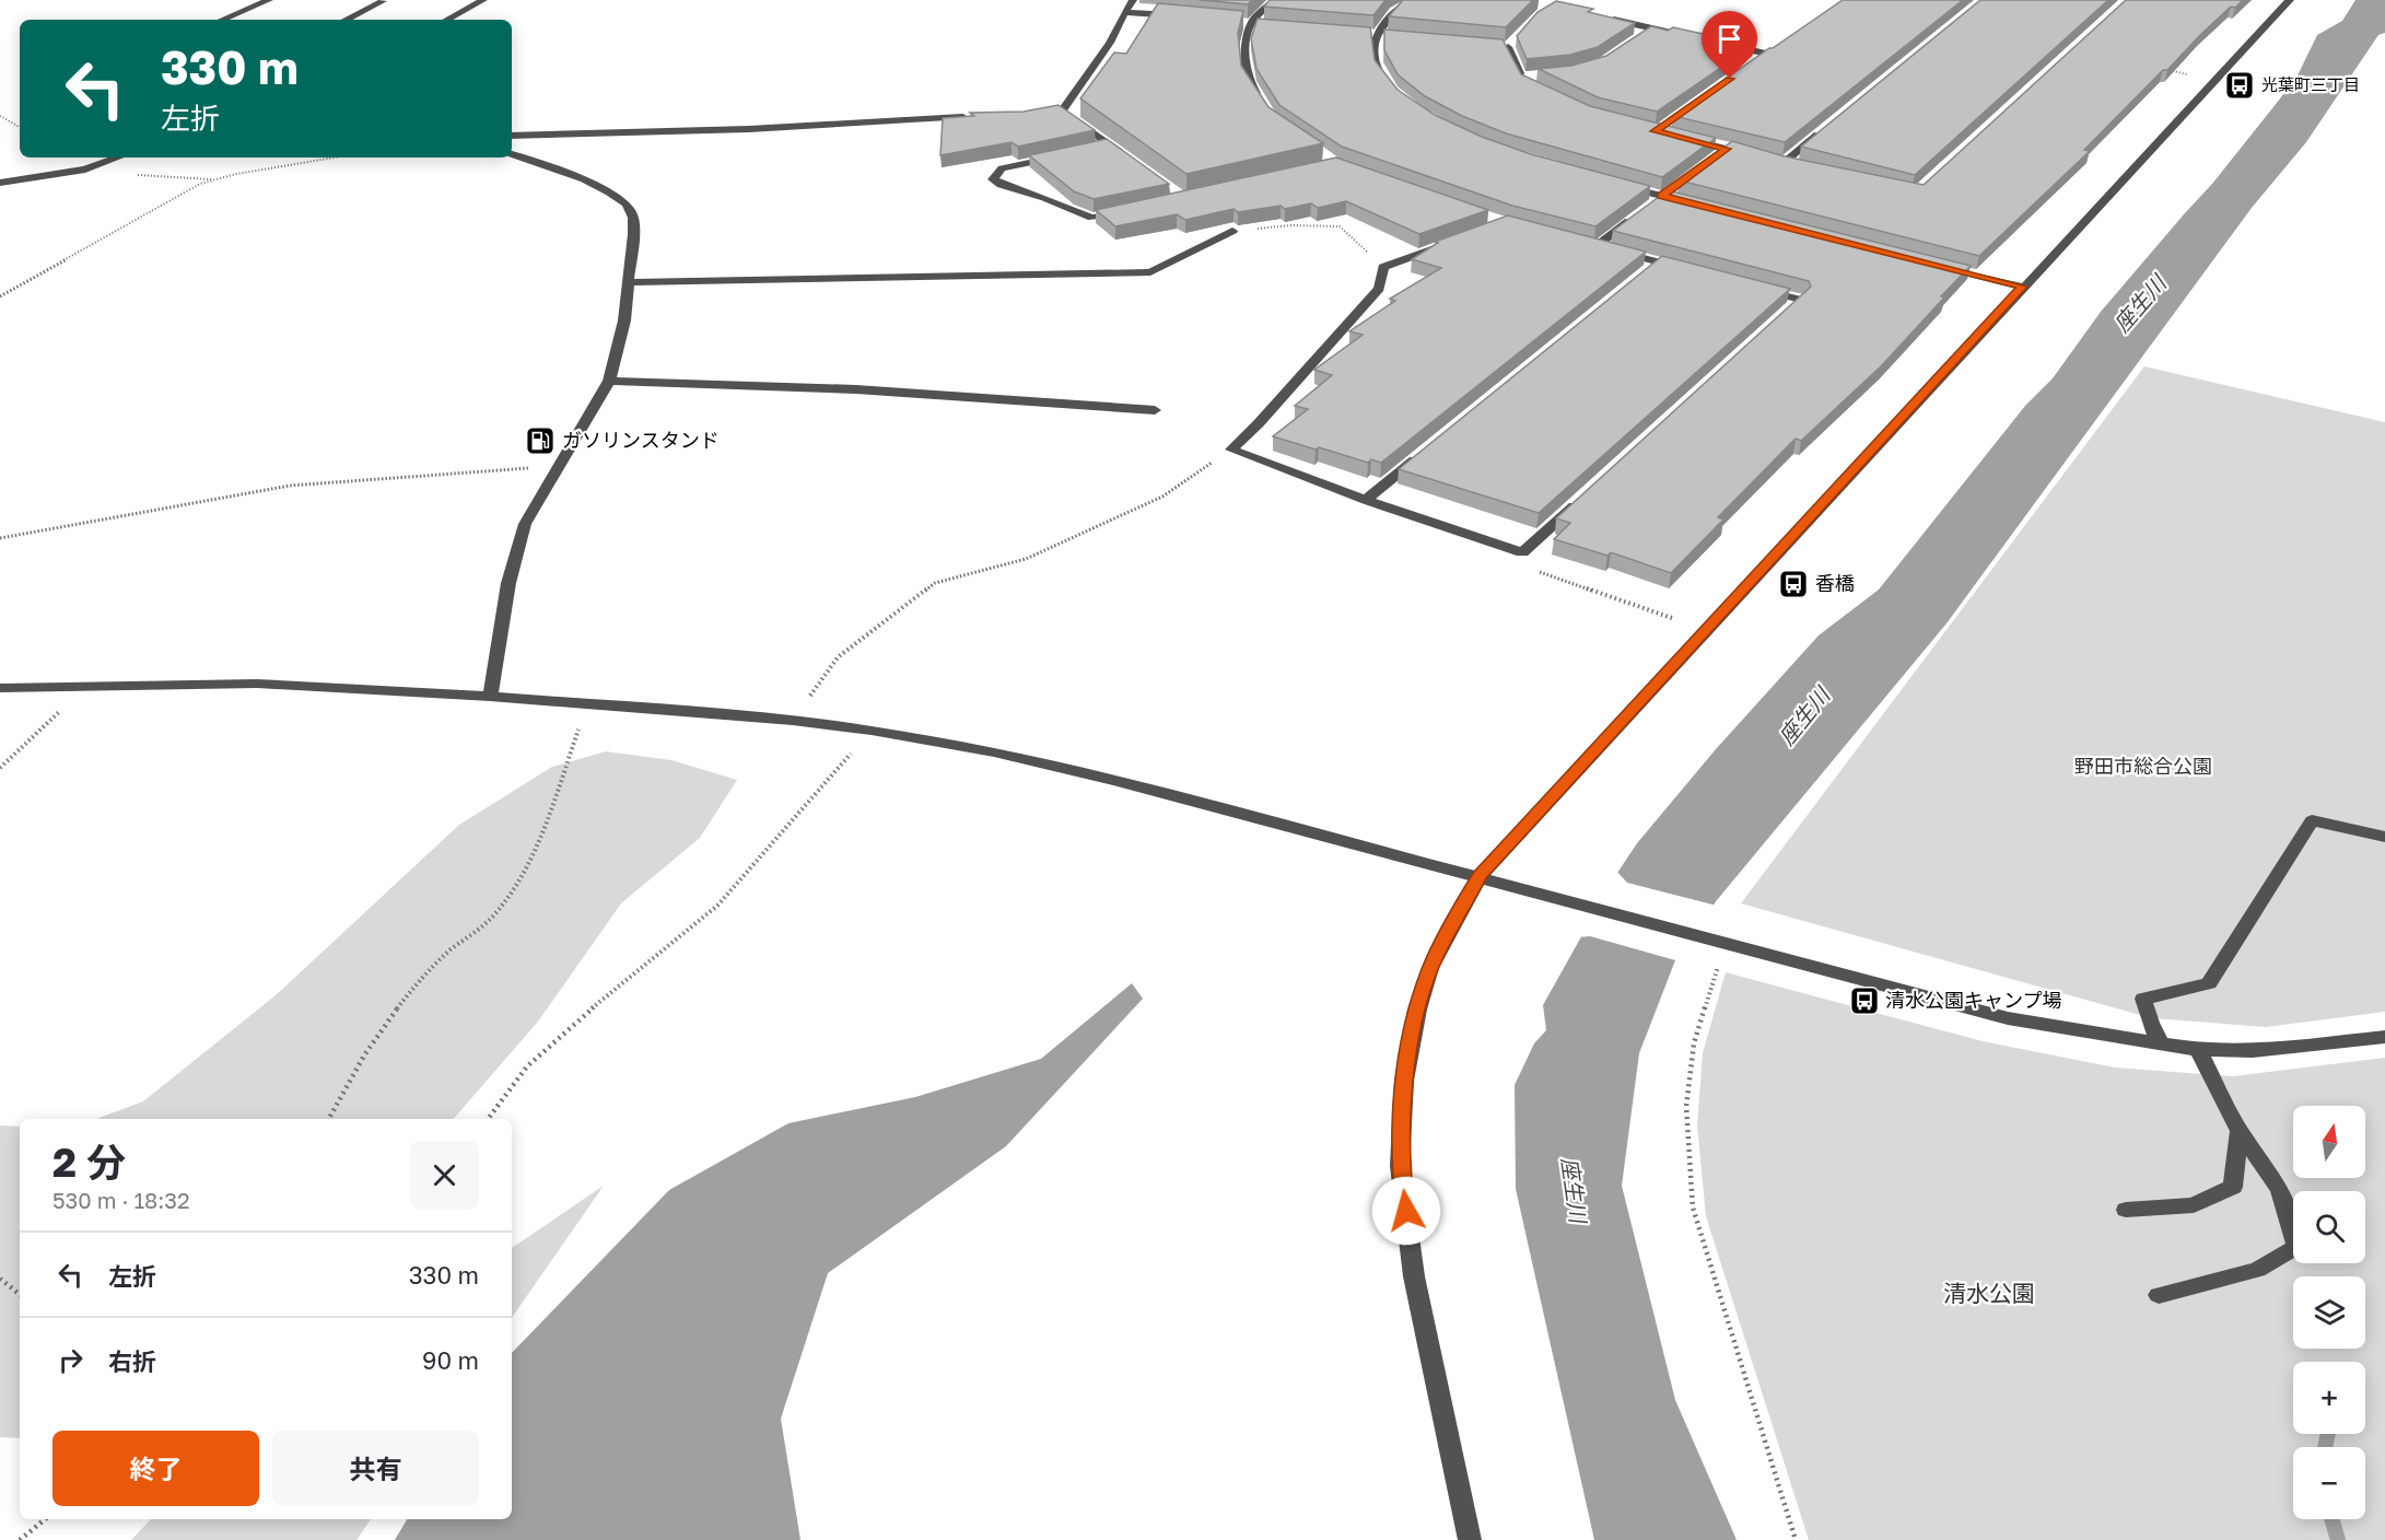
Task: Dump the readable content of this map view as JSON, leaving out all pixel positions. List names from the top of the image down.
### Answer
{
  "water": ["座生川"],
  "parks": ["野田市総合公園", "清水公園"],
  "places": {
    "bus stop": ["光葉町三丁目", "香橋", "清水公園キャンプ場"],
    "fuel station": ["ガソリンスタンド"]
  },
  "north": "top",
  "page": {
    "turn": ["330 m", "左折"],
    "map_buttons": ["+", "−"],
    "heading": ["2 分", "530 m · 18:32"],
    "list": [
      {
        "name": "左折",
        "value": "330 m"
      },
      {
        "name": "右折",
        "value": "90 m"
      }
    ],
    "buttons": ["終了", "共有"]
  }
}
